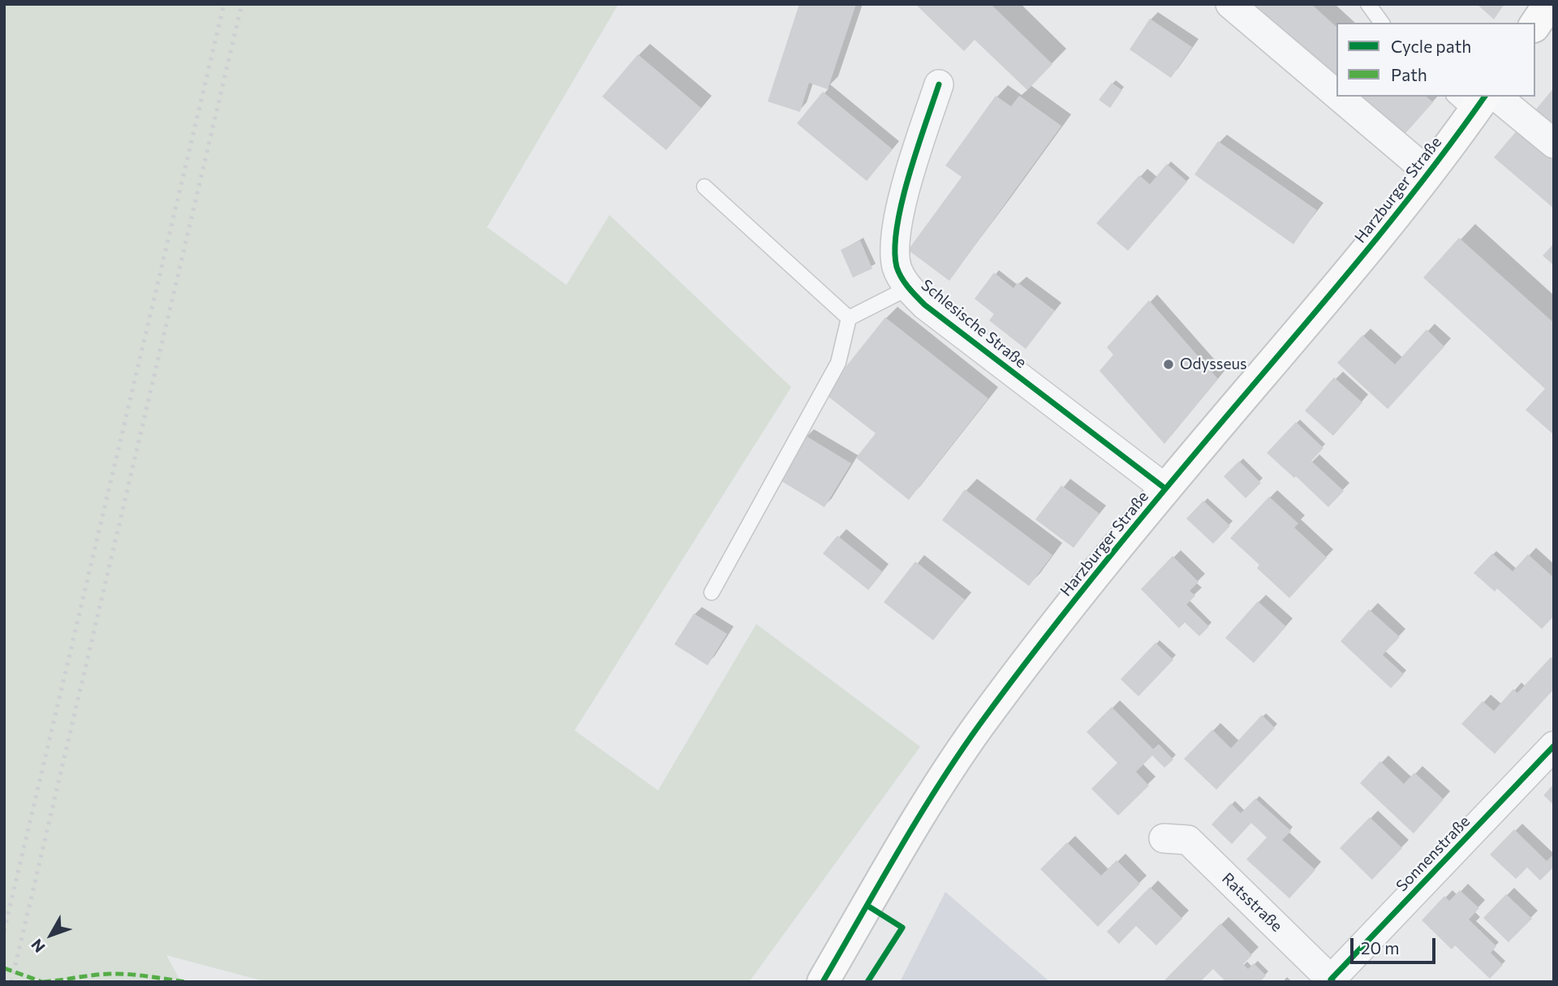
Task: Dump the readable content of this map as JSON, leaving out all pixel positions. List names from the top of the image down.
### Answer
{
  "streets": {
    "main road": ["Harzburger Straße"],
    "street": ["Schlesische Straße", "Sonnenstraße", "Ratsstraße"]
  },
  "crossings": [
    ["Harzburger Straße", "Schlesische Straße"],
    ["Sonnenstraße", "Ratsstraße"]
  ],
  "places": ["Odysseus"],
  "legend": ["Cycle path", "Path"],
  "scale_bar": "20 m",
  "north": "bottom left"
}
